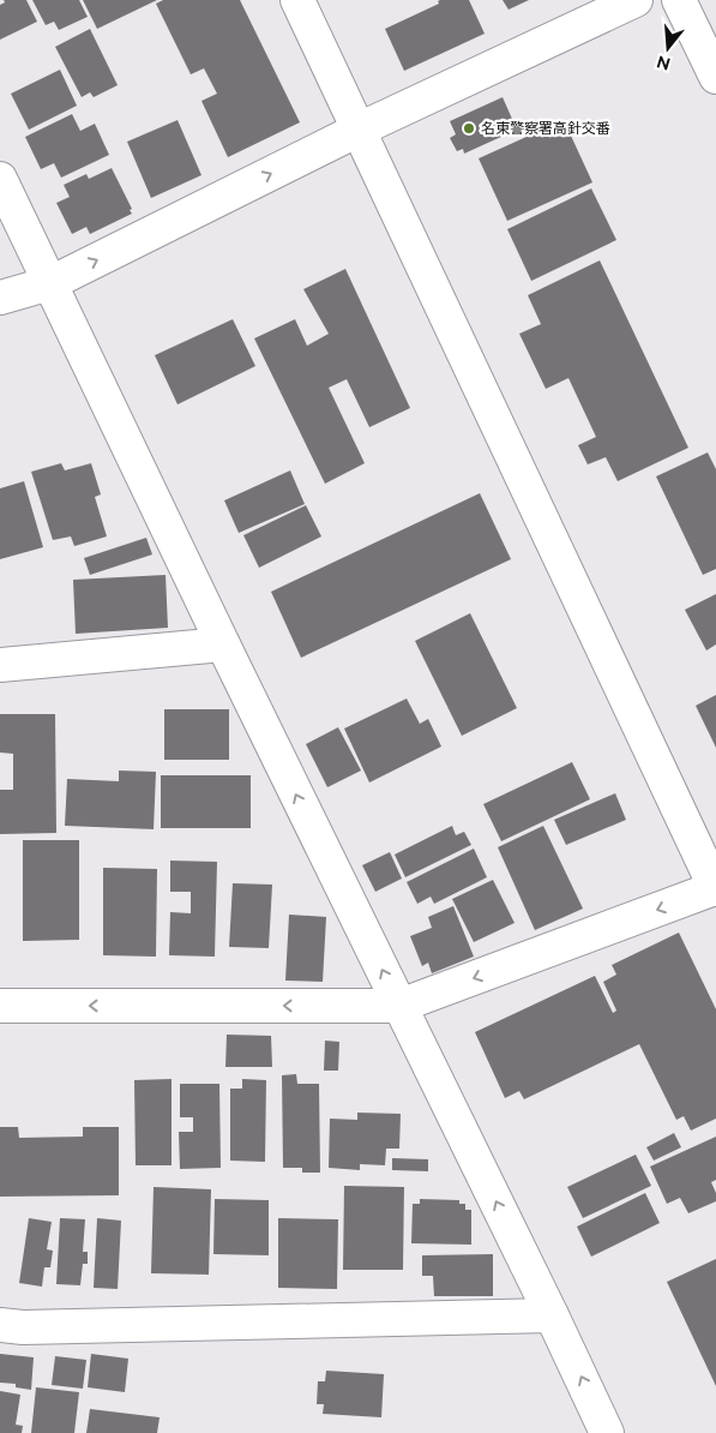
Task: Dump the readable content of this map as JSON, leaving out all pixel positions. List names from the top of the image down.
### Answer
{
  "places": ["名東警察署高針交番"],
  "north": "bottom"
}
